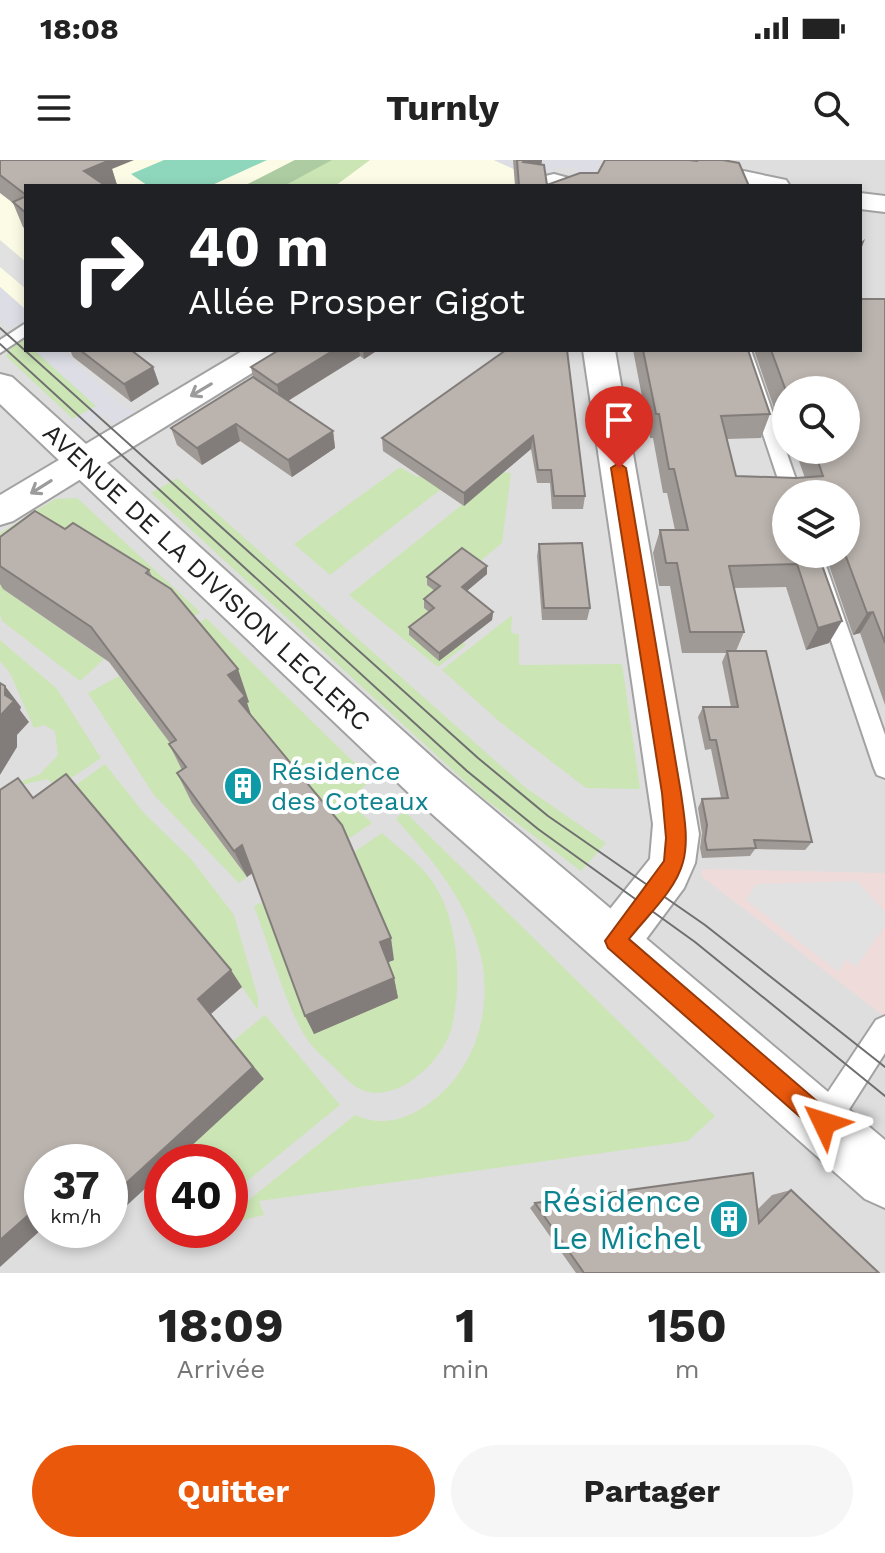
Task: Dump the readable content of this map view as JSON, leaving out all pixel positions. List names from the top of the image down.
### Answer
{
  "streets": {
    "street": ["AVENUE DE LA DIVISION LECLERC"]
  },
  "places": {
    "building": ["Résidence des Coteaux", "Résidence Le Michel"]
  },
  "page": {
    "status": "18:08",
    "header": "Turnly",
    "turn": ["40 m", "Allée Prosper Gigot"],
    "speed": "37 km/h",
    "limit": "40",
    "eta": [
      "18:09",
      "Arrivée",
      "1",
      "min",
      "150",
      "m"
    ],
    "buttons": ["Quitter", "Partager"]
  }
}
